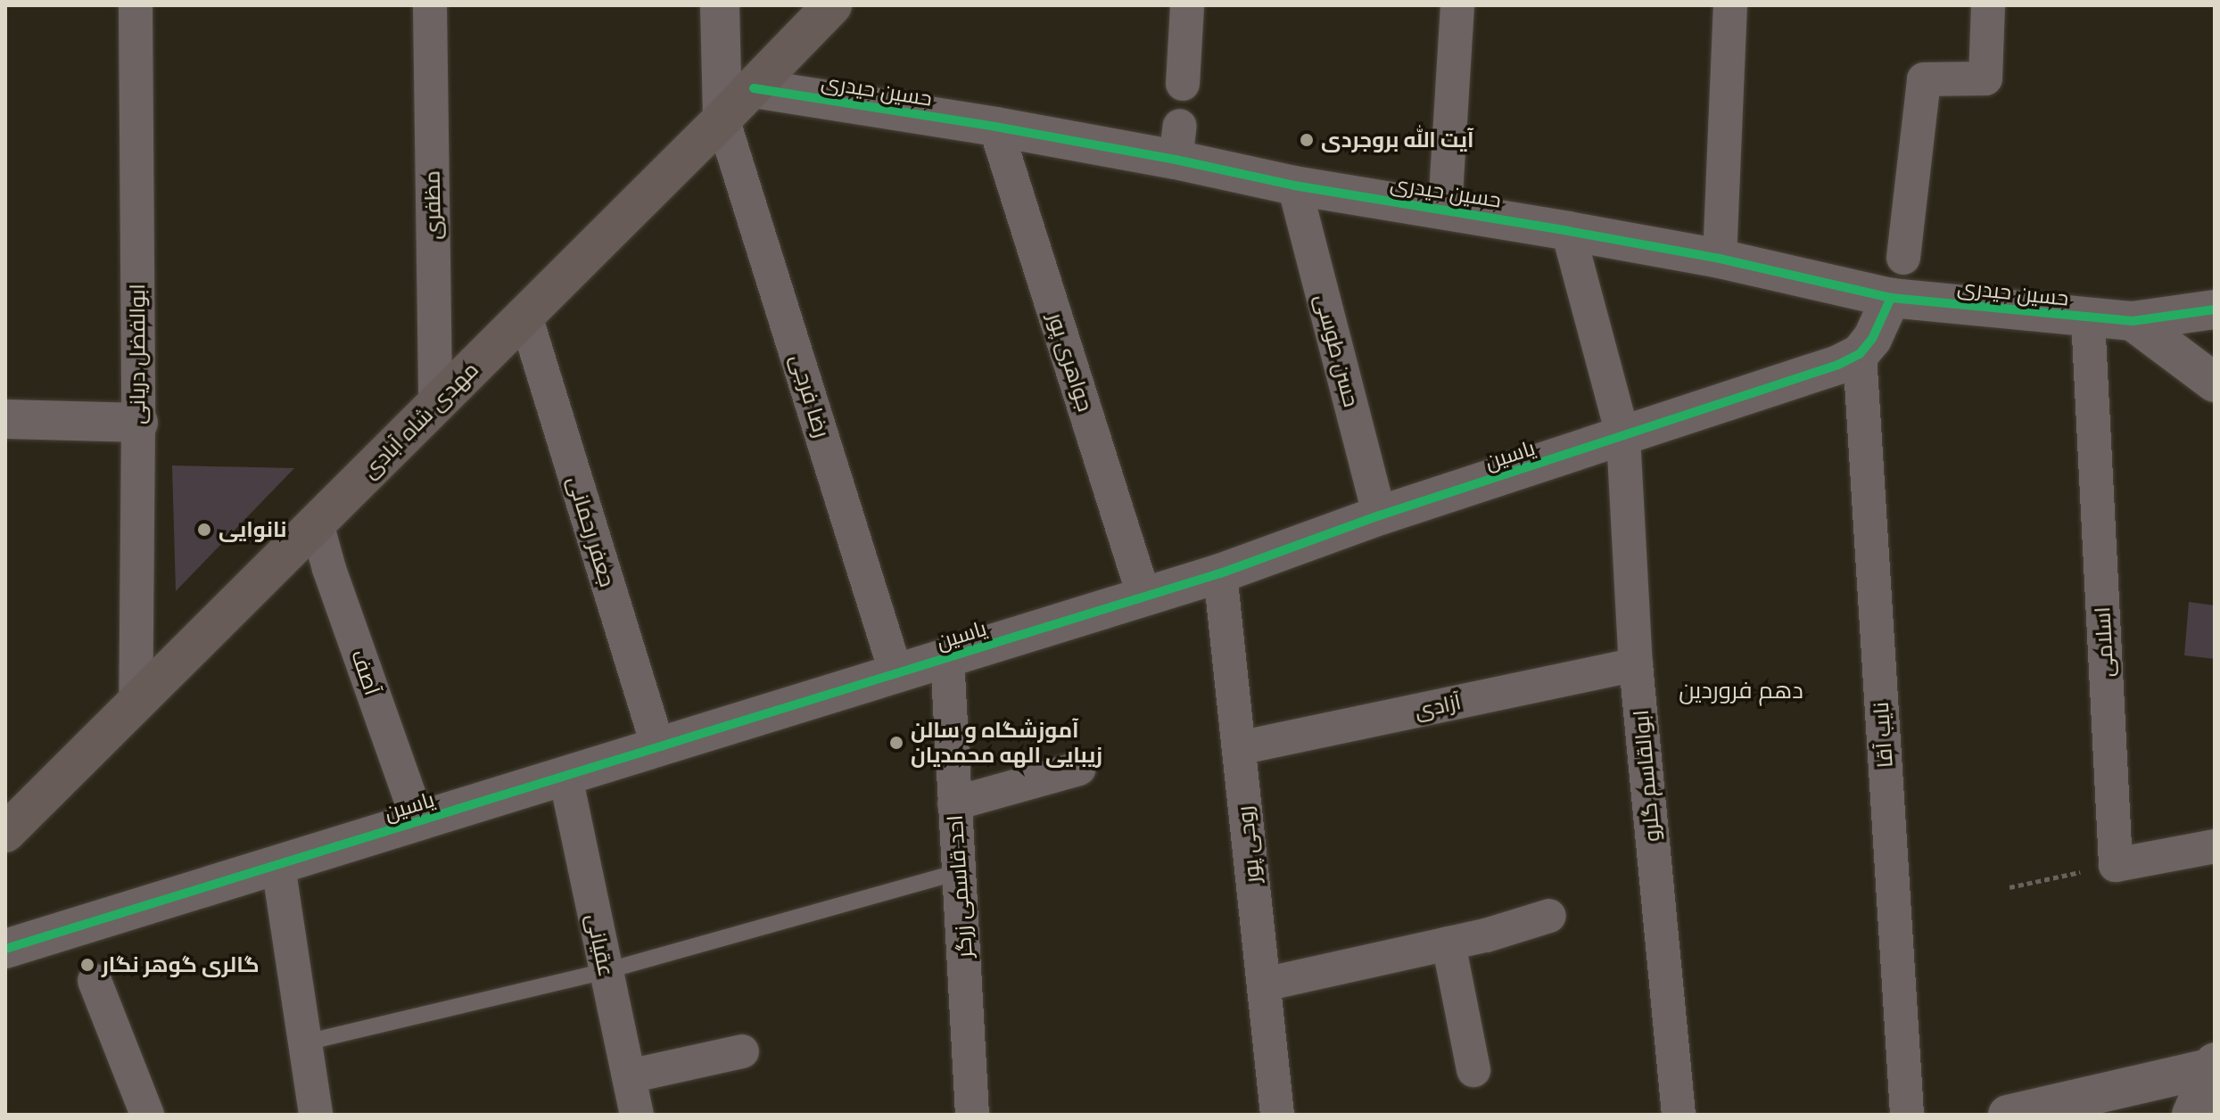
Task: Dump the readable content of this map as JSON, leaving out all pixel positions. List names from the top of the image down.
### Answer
{
  "streets": {
    "main road": ["مهدی شاه آبادی"],
    "street": [
      "حسین حیدری",
      "مظفری",
      "حسن طوسی",
      "ابوالفضل دریانی",
      "جواهری پور",
      "رضا فرجی",
      "یاسین",
      "جعفر رحمانی",
      "اسلامی",
      "آصف",
      "آزادی",
      "نایب آقا",
      "ابوالقاسم گلرو",
      "روحی پور",
      "احد قاسمی زرگر",
      "عقیانی"
    ]
  },
  "crossings": [
    ["حسین حیدری", "حسن طوسی"],
    ["حسین حیدری", "جواهری پور"],
    ["حسین حیدری", "مهدی شاه آبادی"],
    ["حسین حیدری", "اسلامی"],
    ["حسین حیدری", "ابوالقاسم گلرو"],
    ["مظفری", "مهدی شاه آبادی"],
    ["حسن طوسی", "یاسین"],
    ["ابوالفضل دریانی", "مهدی شاه آبادی"],
    ["جواهری پور", "یاسین"],
    ["رضا فرجی", "مهدی شاه آبادی"],
    ["رضا فرجی", "یاسین"],
    ["مهدی شاه آبادی", "جعفر رحمانی"],
    ["مهدی شاه آبادی", "آصف"],
    ["یاسین", "جعفر رحمانی"],
    ["یاسین", "آصف"],
    ["یاسین", "نایب آقا"],
    ["یاسین", "ابوالقاسم گلرو"],
    ["یاسین", "روحی پور"],
    ["یاسین", "احد قاسمی زرگر"],
    ["یاسین", "عقیانی"],
    ["آزادی", "ابوالقاسم گلرو"],
    ["آزادی", "روحی پور"]
  ],
  "districts": ["دهم فروردین"],
  "places": [
    "آیت الله بروجردی",
    "نانوایی",
    "آموزشگاه و سالن زیبایی الهه محمدیان",
    "گالری گوهر نگار"
  ]
}
